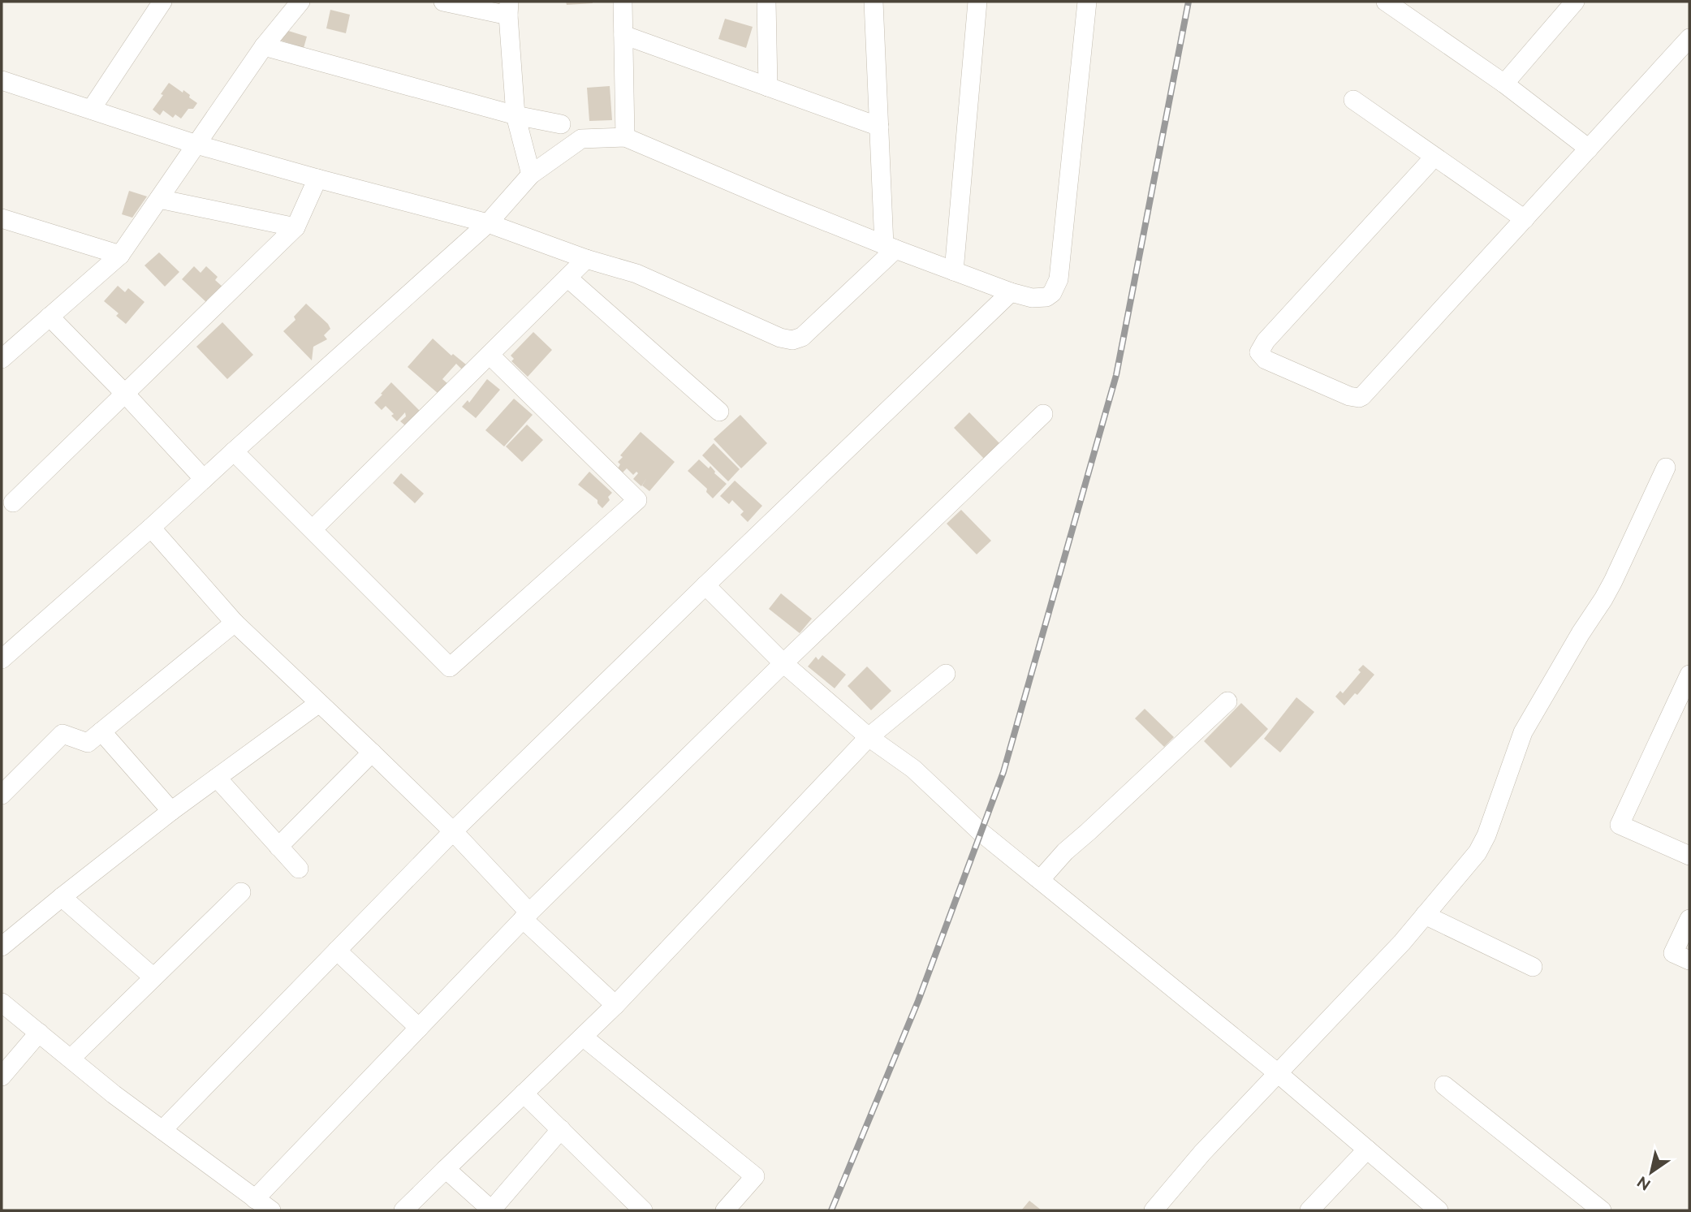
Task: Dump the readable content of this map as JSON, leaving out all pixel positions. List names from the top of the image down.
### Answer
{
  "north": "bottom left"
}
